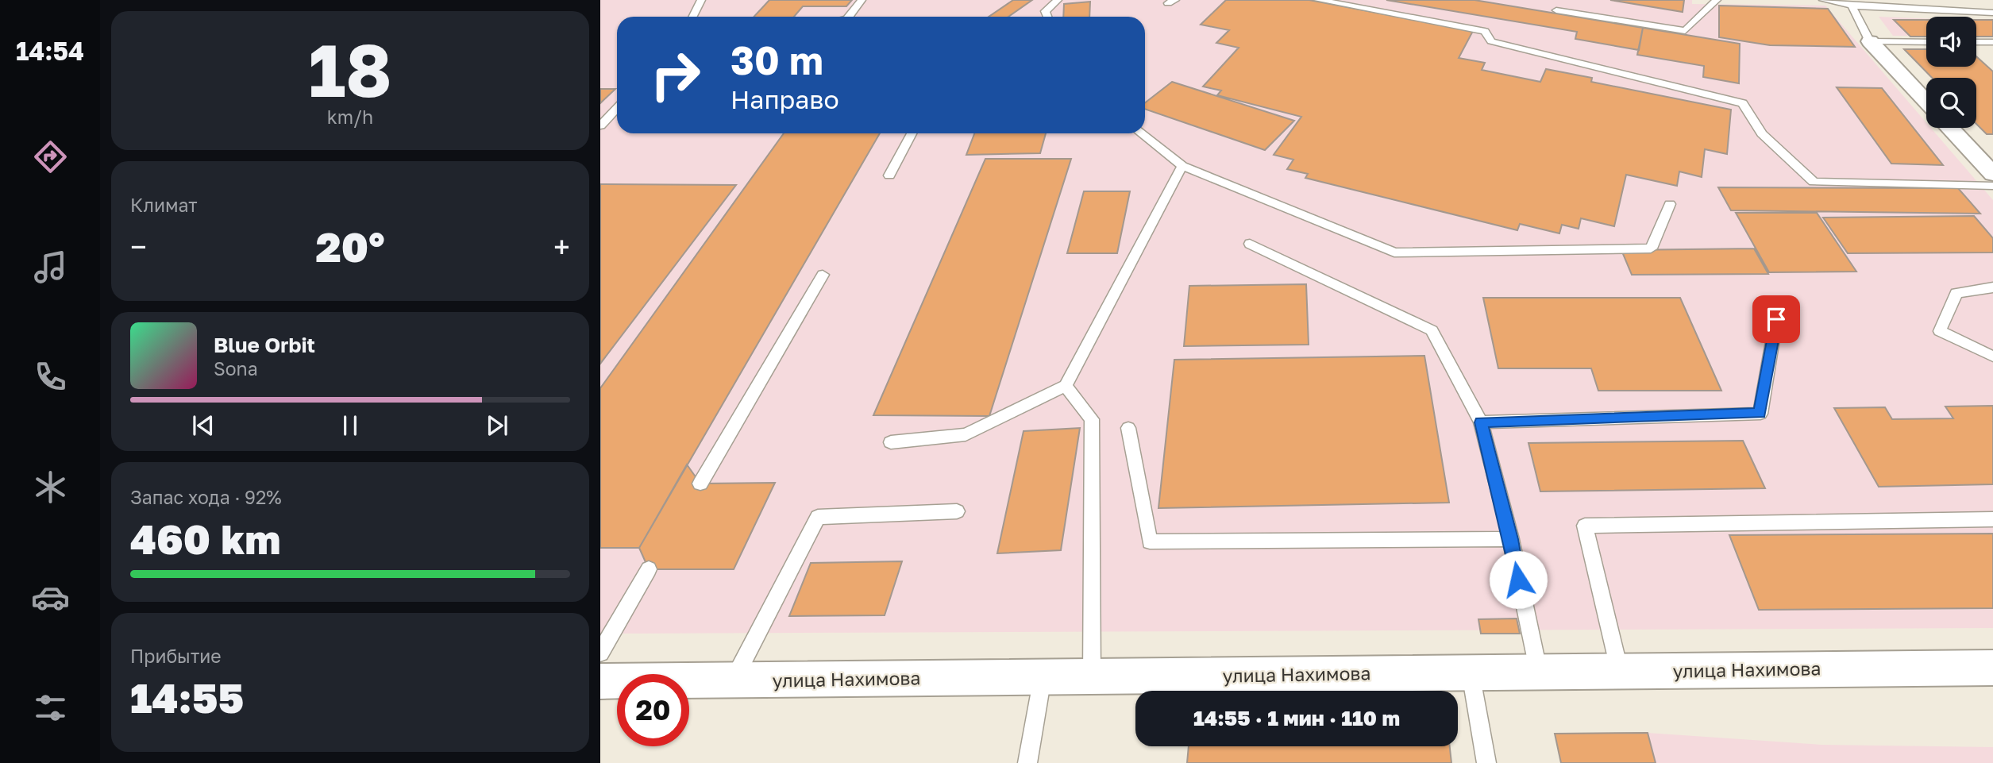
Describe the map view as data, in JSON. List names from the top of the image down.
{
  "streets": {
    "street": ["улица Нахимова"]
  },
  "page": {
    "tabs": "14:54",
    "tile": [
      ["18", "km/h"],
      "Климат",
      ["Запас хода · 92%", "460 km"],
      ["Прибытие", "14:55"]
    ],
    "turn": ["30 m", "Направо"],
    "heat": ["−", "20°", "+"],
    "song": ["Blue Orbit", "Sona"],
    "limit": "20",
    "trip": "14:55 · 1 мин · 110 m"
  }
}
